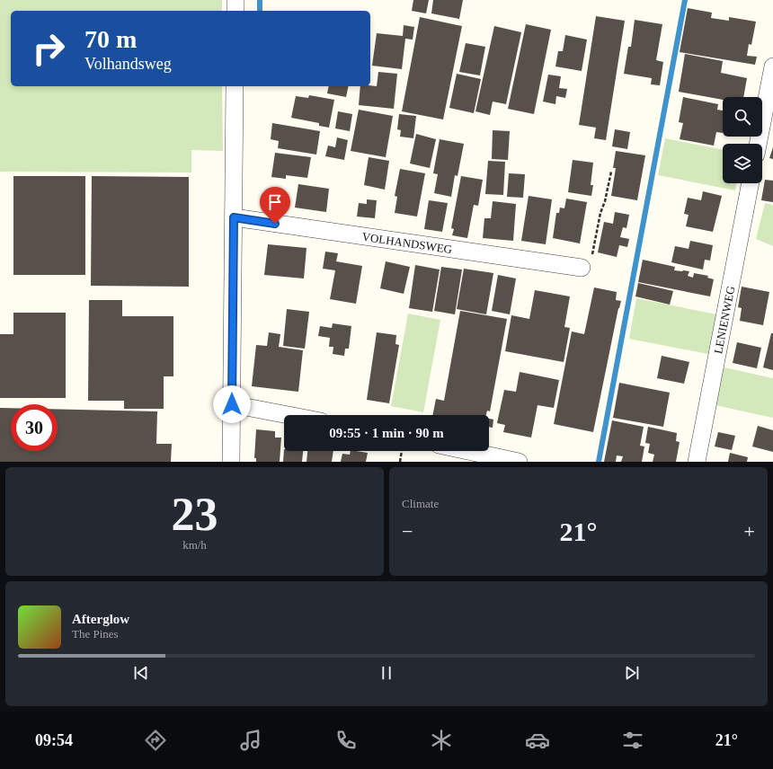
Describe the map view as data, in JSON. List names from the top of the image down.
{
  "streets": {
    "street": ["VOLHANDSWEG", "LENIENWEG"]
  },
  "page": {
    "turn": ["70 m", "Volhandsweg"],
    "limit": "30",
    "trip": "09:55 · 1 min · 90 m",
    "tile": [
      ["23", "km/h"],
      "Climate"
    ],
    "heat": ["−", "21°", "+"],
    "song": ["Afterglow", "The Pines"],
    "tabs": ["09:54", "21°"]
  }
}
